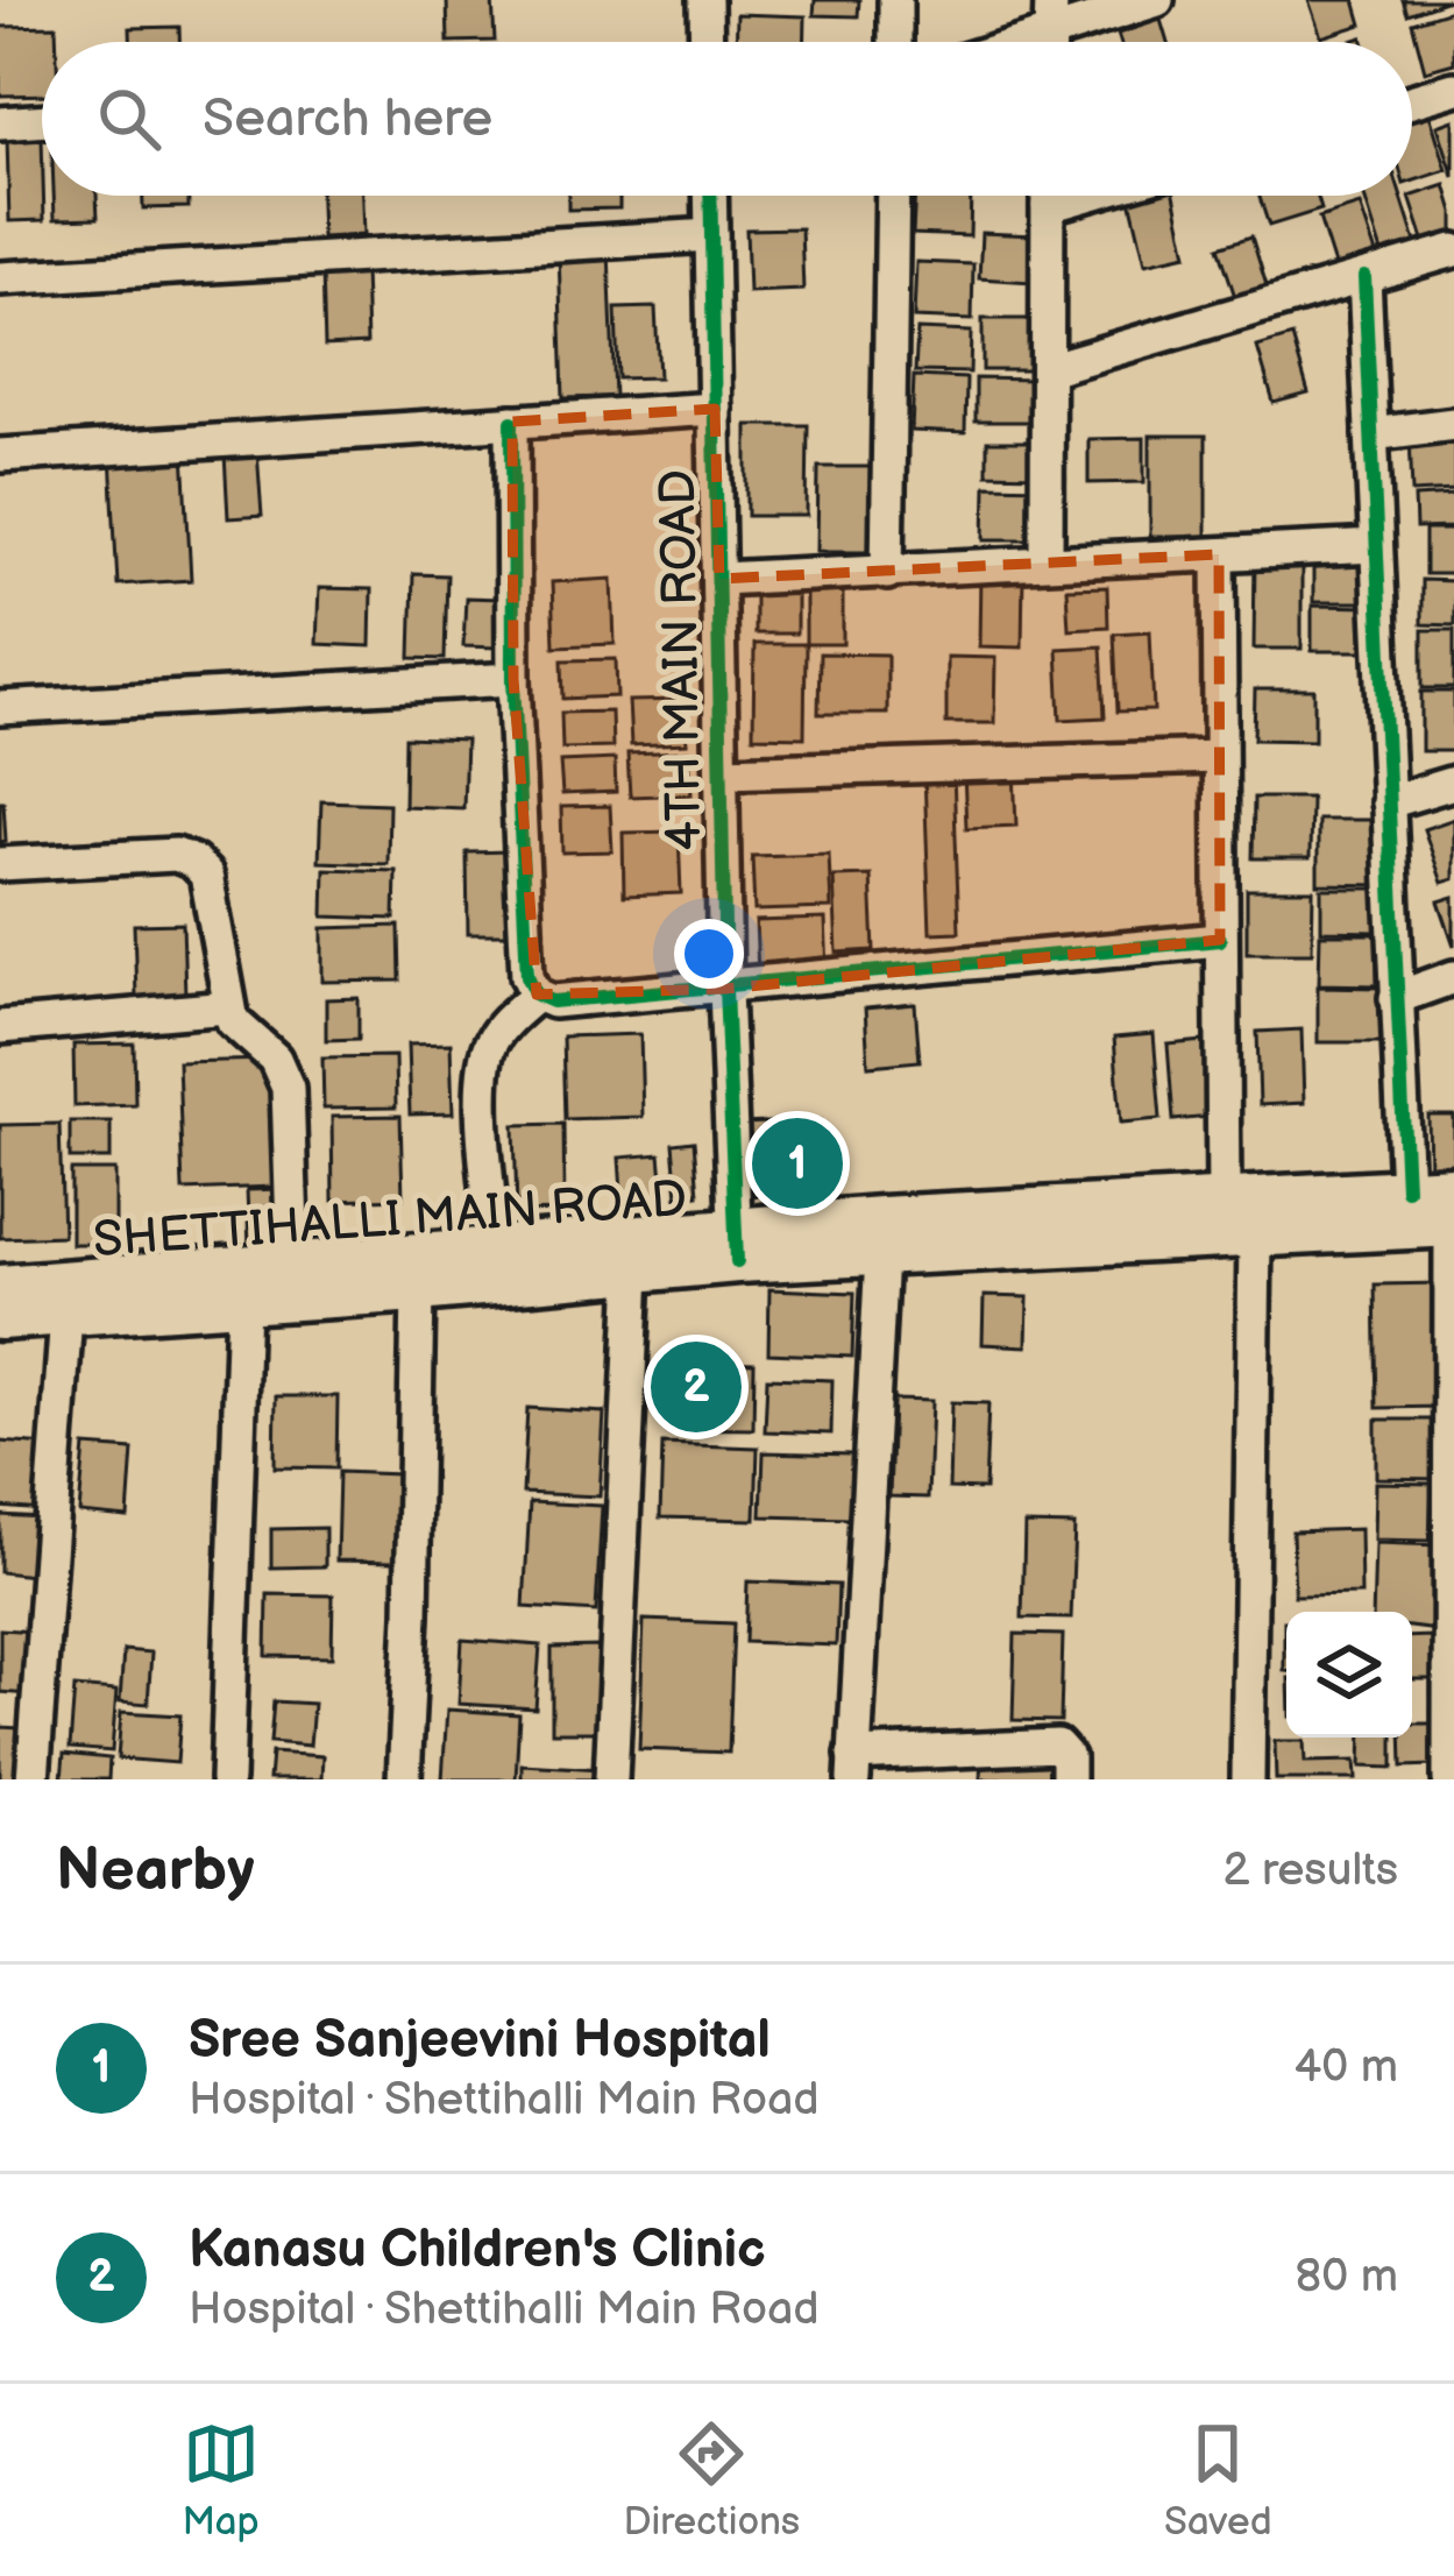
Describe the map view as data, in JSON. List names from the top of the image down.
{
  "streets": {
    "main road": ["SHETTIHALLI MAIN ROAD"],
    "street": ["4TH MAIN ROAD"]
  },
  "crossings": [
    ["4TH MAIN ROAD", "SHETTIHALLI MAIN ROAD"]
  ],
  "page": {
    "search": "Search here",
    "pins": ["1", "2"],
    "heading": ["Nearby", "2 results"],
    "list": [
      {
        "mark": "1",
        "name": "Sree Sanjeevini Hospital",
        "note": "Hospital · Shettihalli Main Road",
        "value": "40 m"
      },
      {
        "mark": "2",
        "name": "Kanasu Children's Clinic",
        "note": "Hospital · Shettihalli Main Road",
        "value": "80 m"
      }
    ],
    "nav": ["Map", "Directions", "Saved"]
  }
}
